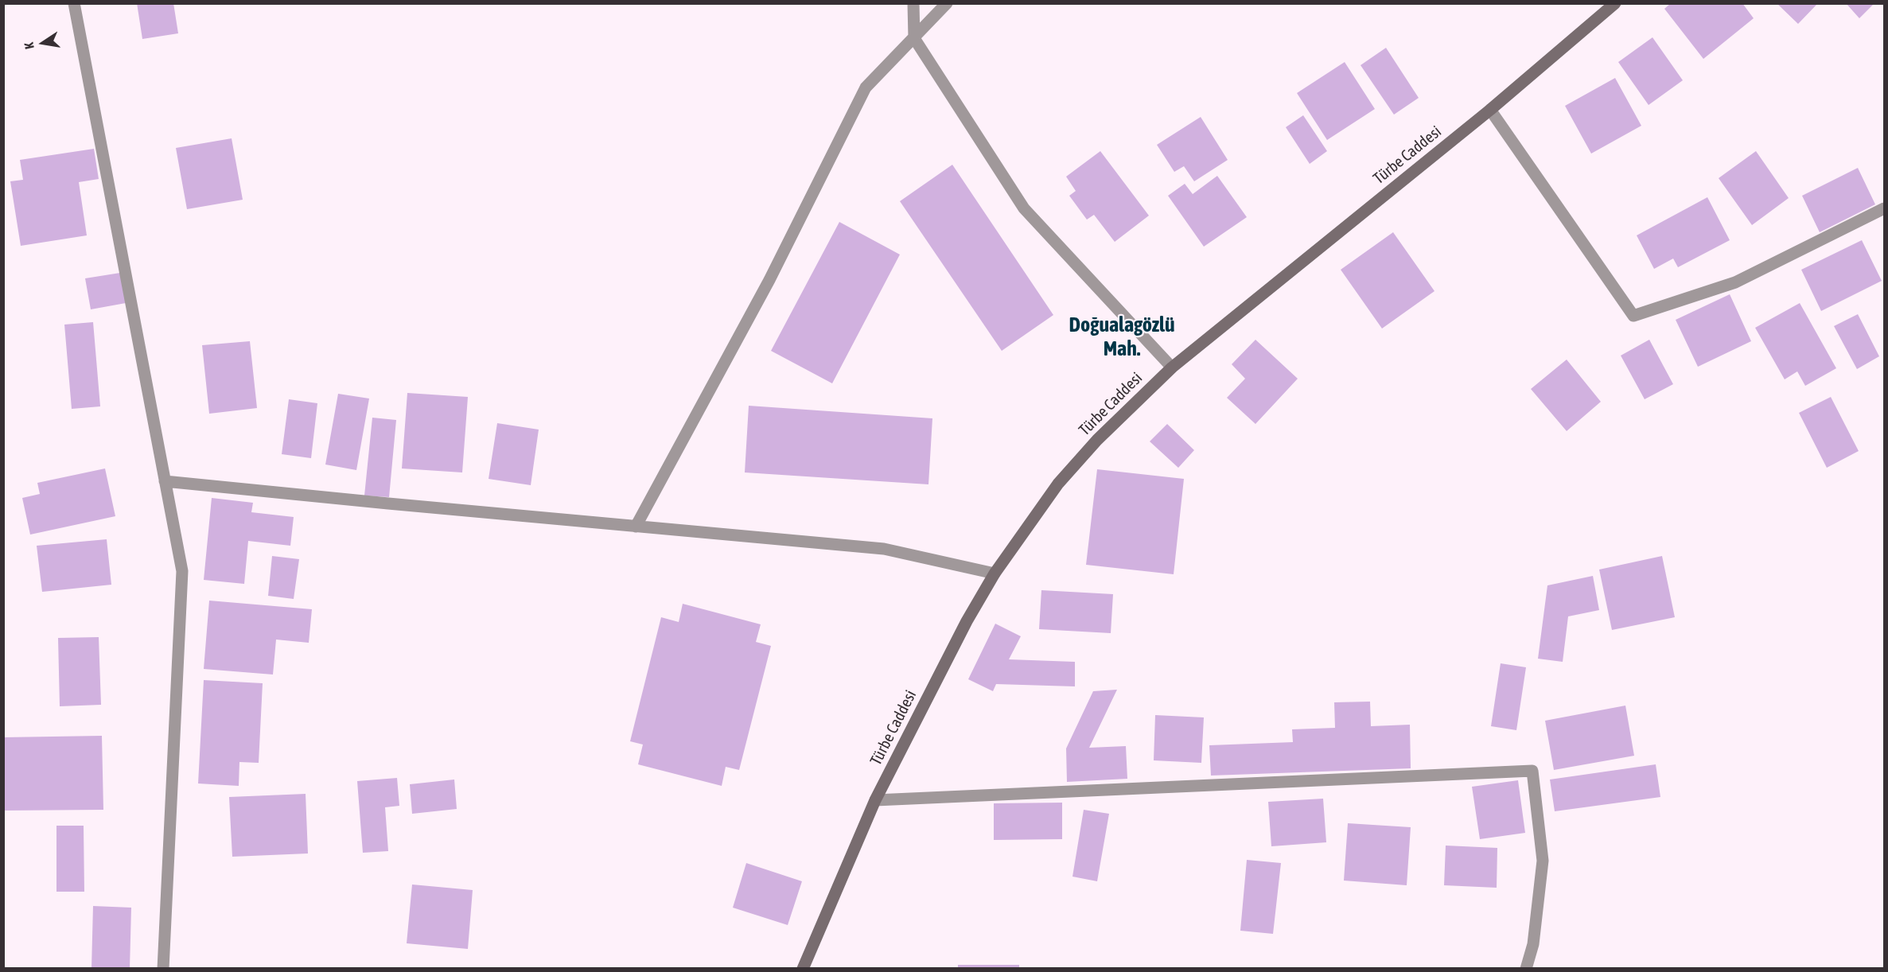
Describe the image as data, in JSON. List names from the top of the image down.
{
  "streets": {
    "street": ["Türbe Caddesi"]
  },
  "districts": ["Doğualagözlü Mah."],
  "north": "left"
}
